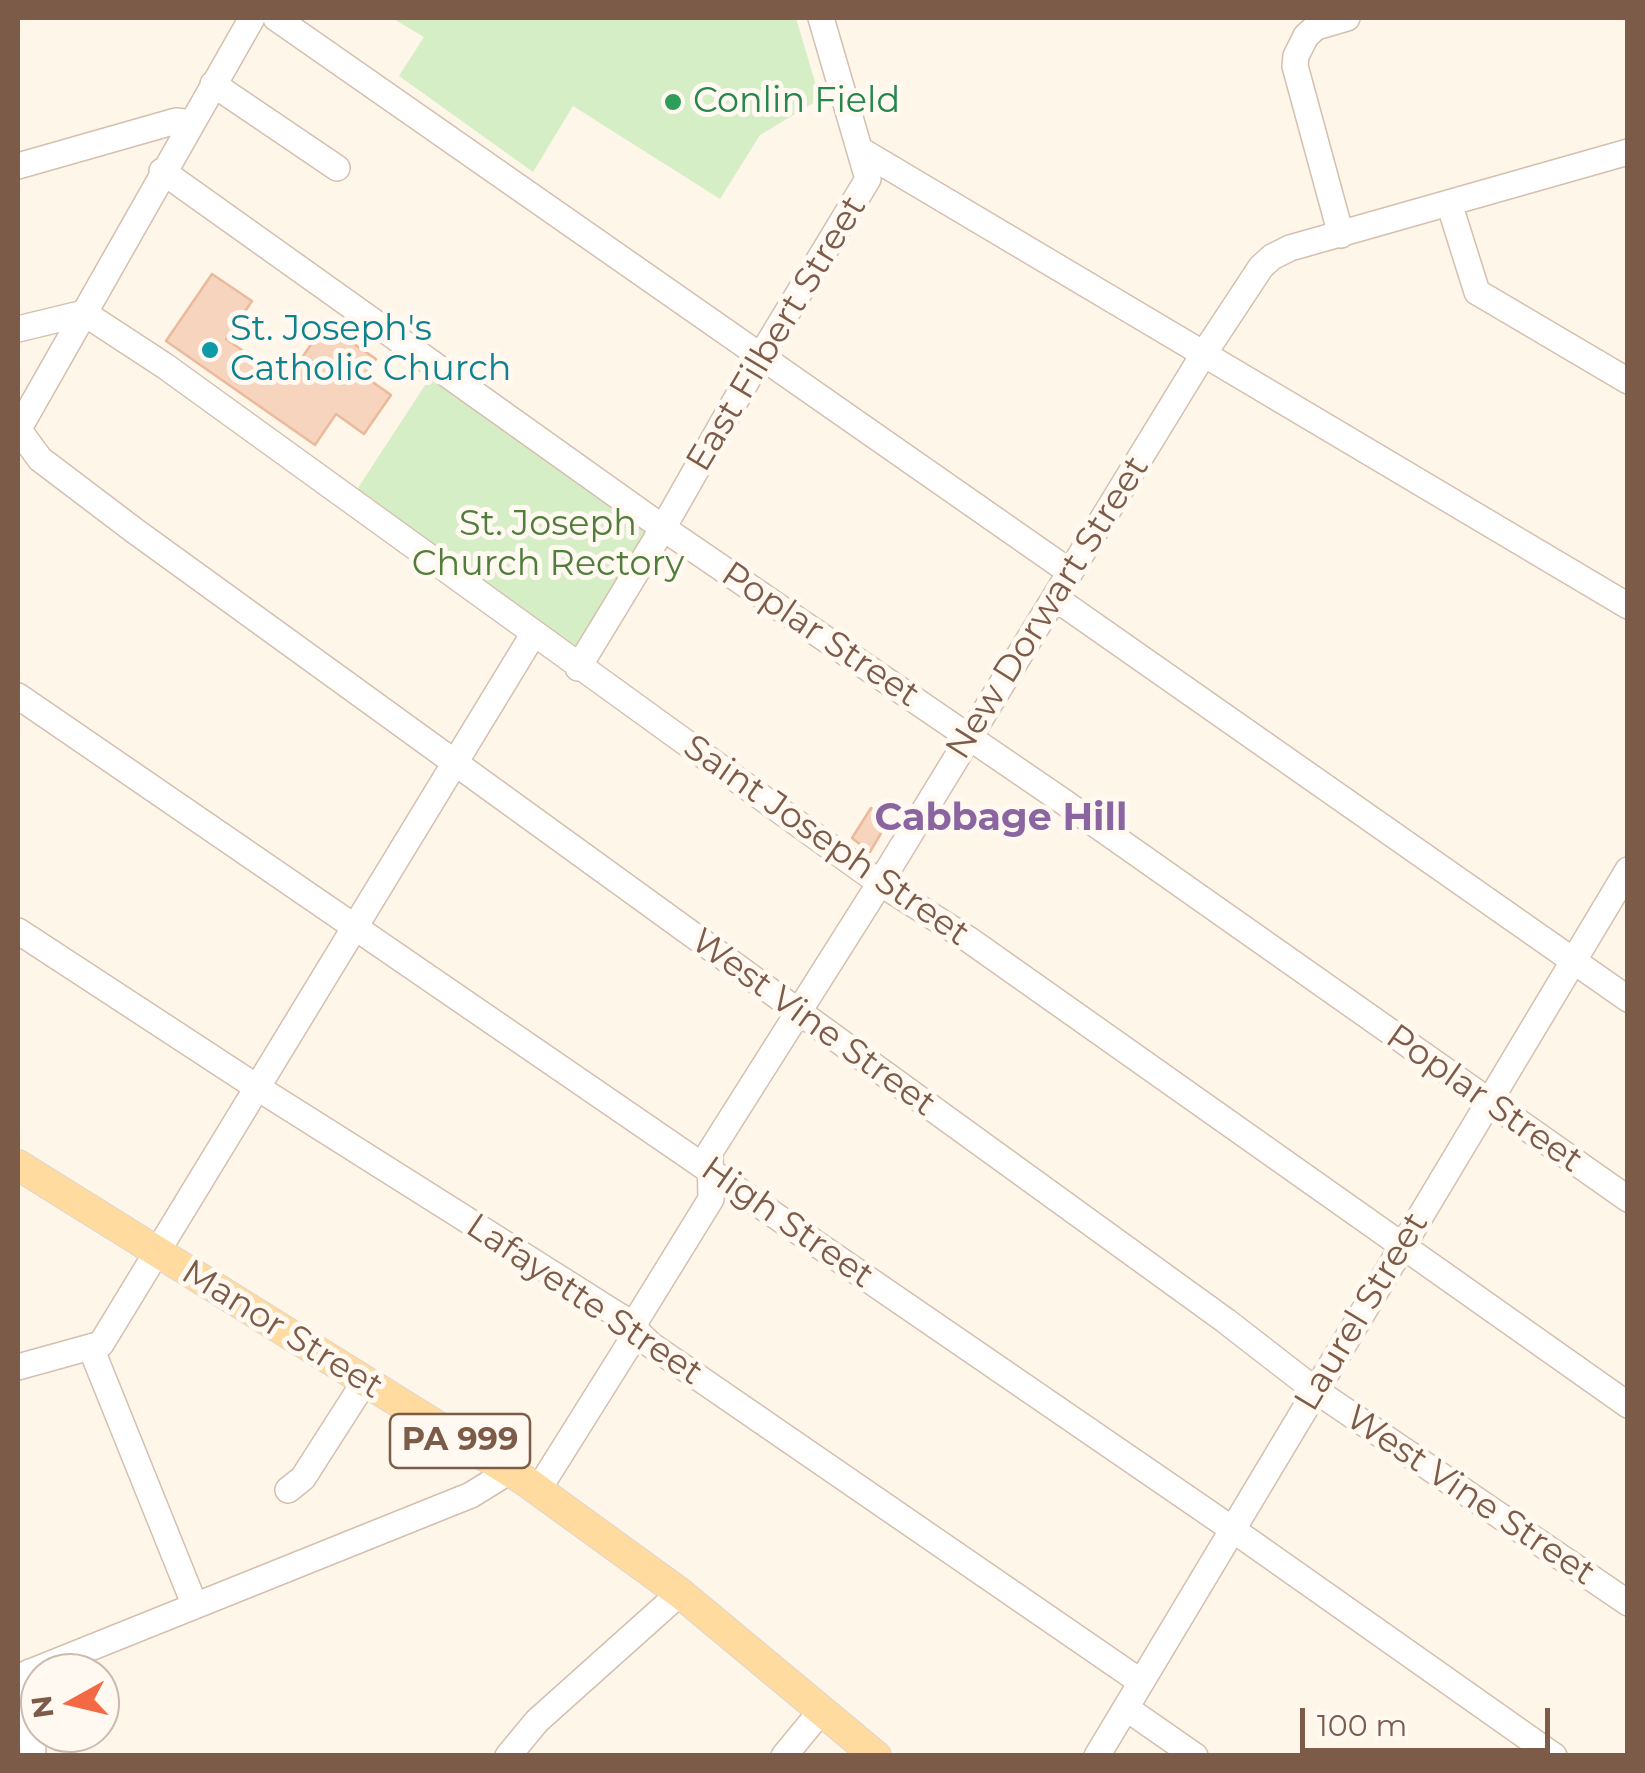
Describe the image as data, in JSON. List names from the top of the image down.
{
  "streets": {
    "main road": ["Manor Street", "PA 999"],
    "street": [
      "East Filbert Street",
      "New Dorwart Street",
      "Poplar Street",
      "Saint Joseph Street",
      "West Vine Street",
      "High Street",
      "Lafayette Street",
      "Laurel Street"
    ]
  },
  "crossings": [
    ["East Filbert Street", "Poplar Street"],
    ["East Filbert Street", "Saint Joseph Street"],
    ["New Dorwart Street", "Poplar Street"],
    ["New Dorwart Street", "Saint Joseph Street"],
    ["New Dorwart Street", "West Vine Street"],
    ["New Dorwart Street", "High Street"],
    ["New Dorwart Street", "Lafayette Street"],
    ["New Dorwart Street", "Manor Street"],
    ["Poplar Street", "Laurel Street"],
    ["Saint Joseph Street", "Laurel Street"],
    ["West Vine Street", "Laurel Street"],
    ["High Street", "Laurel Street"],
    ["Lafayette Street", "Laurel Street"]
  ],
  "districts": ["Cabbage Hill"],
  "parks": ["St. Joseph Church Rectory"],
  "places": ["Conlin Field", "St. Joseph's Catholic Church"],
  "scale_bar": "100 m",
  "north": "left"
}
